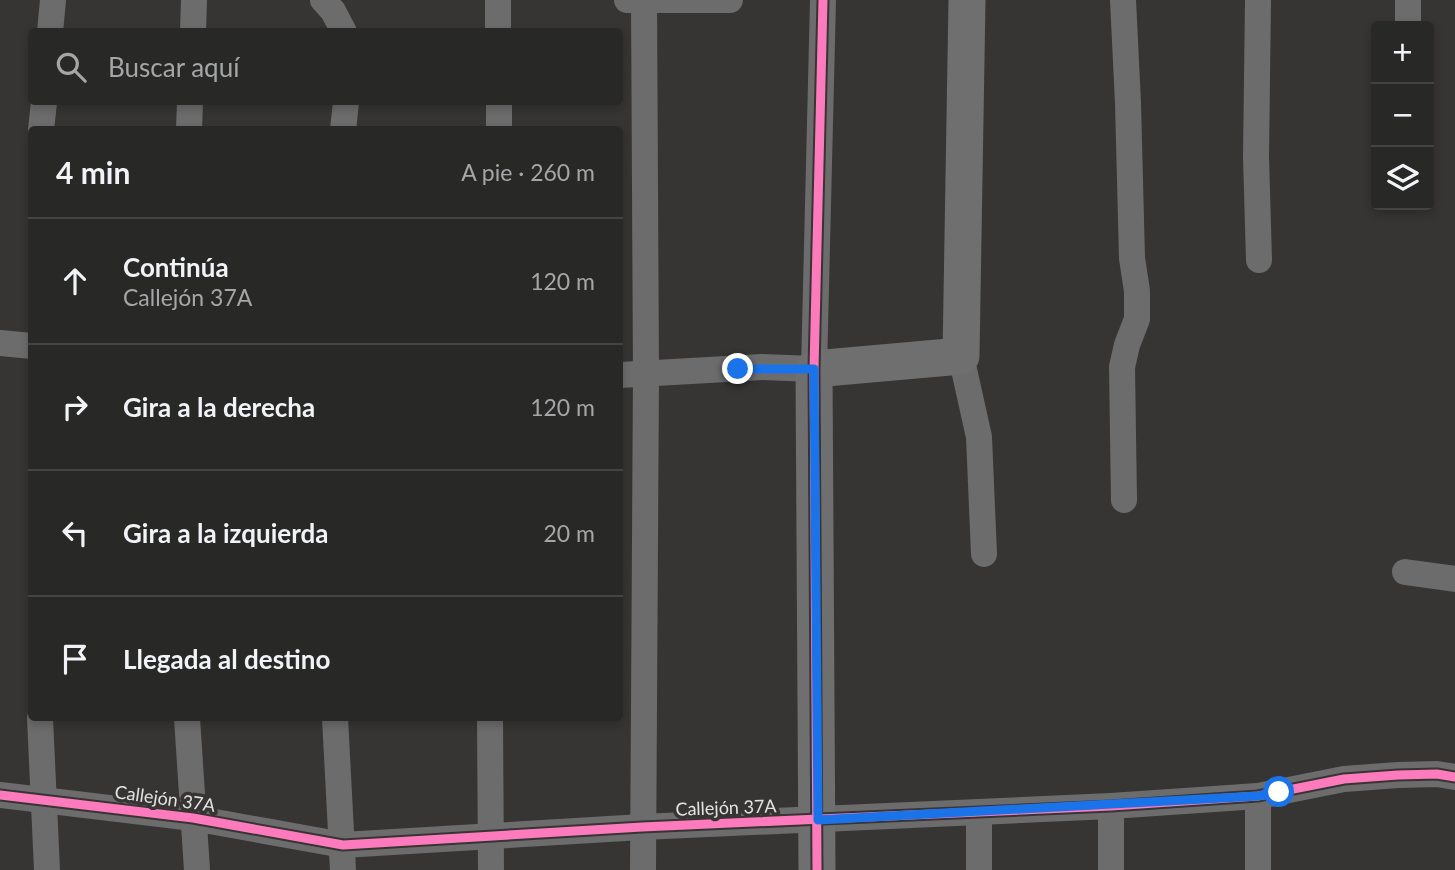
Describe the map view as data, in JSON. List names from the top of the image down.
{
  "streets": {
    "street": ["Callejón 37A"]
  },
  "page": {
    "map_buttons": ["+", "−"],
    "search": "Buscar aquí",
    "heading": ["4 min", "A pie · 260 m"],
    "list": [
      ["Continúa", "Callejón 37A", "120 m"],
      ["Gira a la derecha", "120 m"],
      ["Gira a la izquierda", "20 m"],
      "Llegada al destino"
    ]
  }
}
